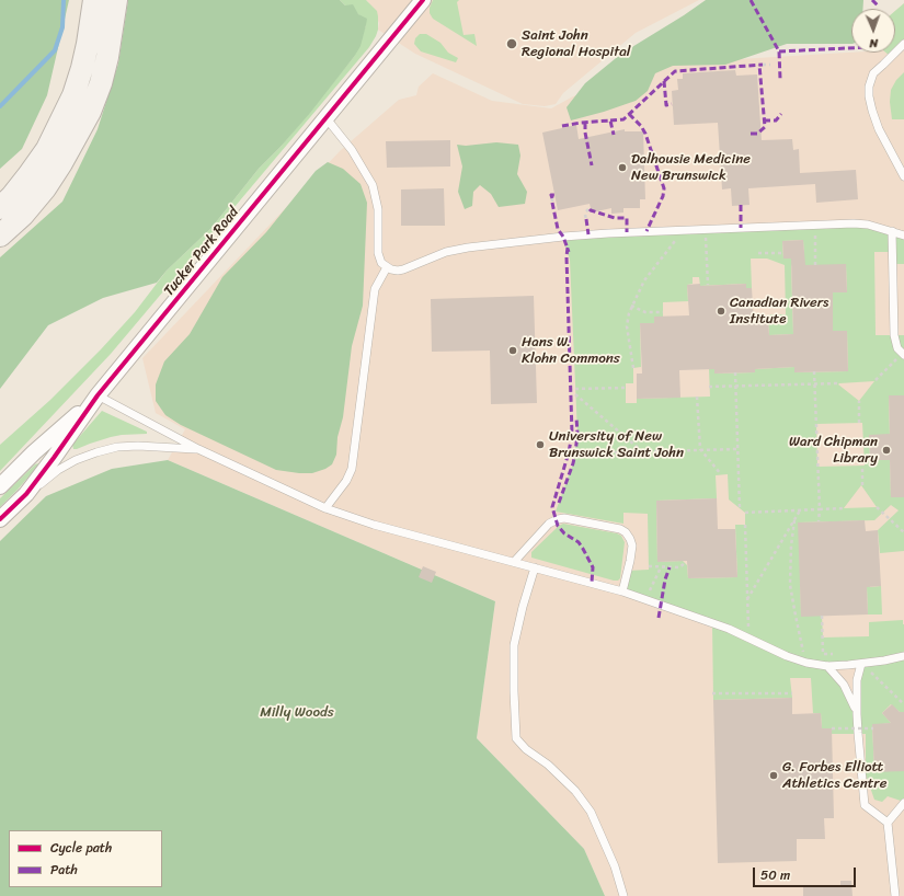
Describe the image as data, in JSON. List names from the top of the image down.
{
  "streets": {
    "street": ["Tucker Park Road"]
  },
  "parks": ["Milly Woods"],
  "places": [
    "Saint John Regional Hospital",
    "Dalhousie Medicine New Brunswick",
    "Canadian Rivers Institute",
    "Hans W. Klohn Commons",
    "University of New Brunswick Saint John",
    "Ward Chipman Library",
    "G. Forbes Elliott Athletics Centre"
  ],
  "legend": ["Cycle path", "Path"],
  "scale_bar": "50 m",
  "north": "bottom"
}
